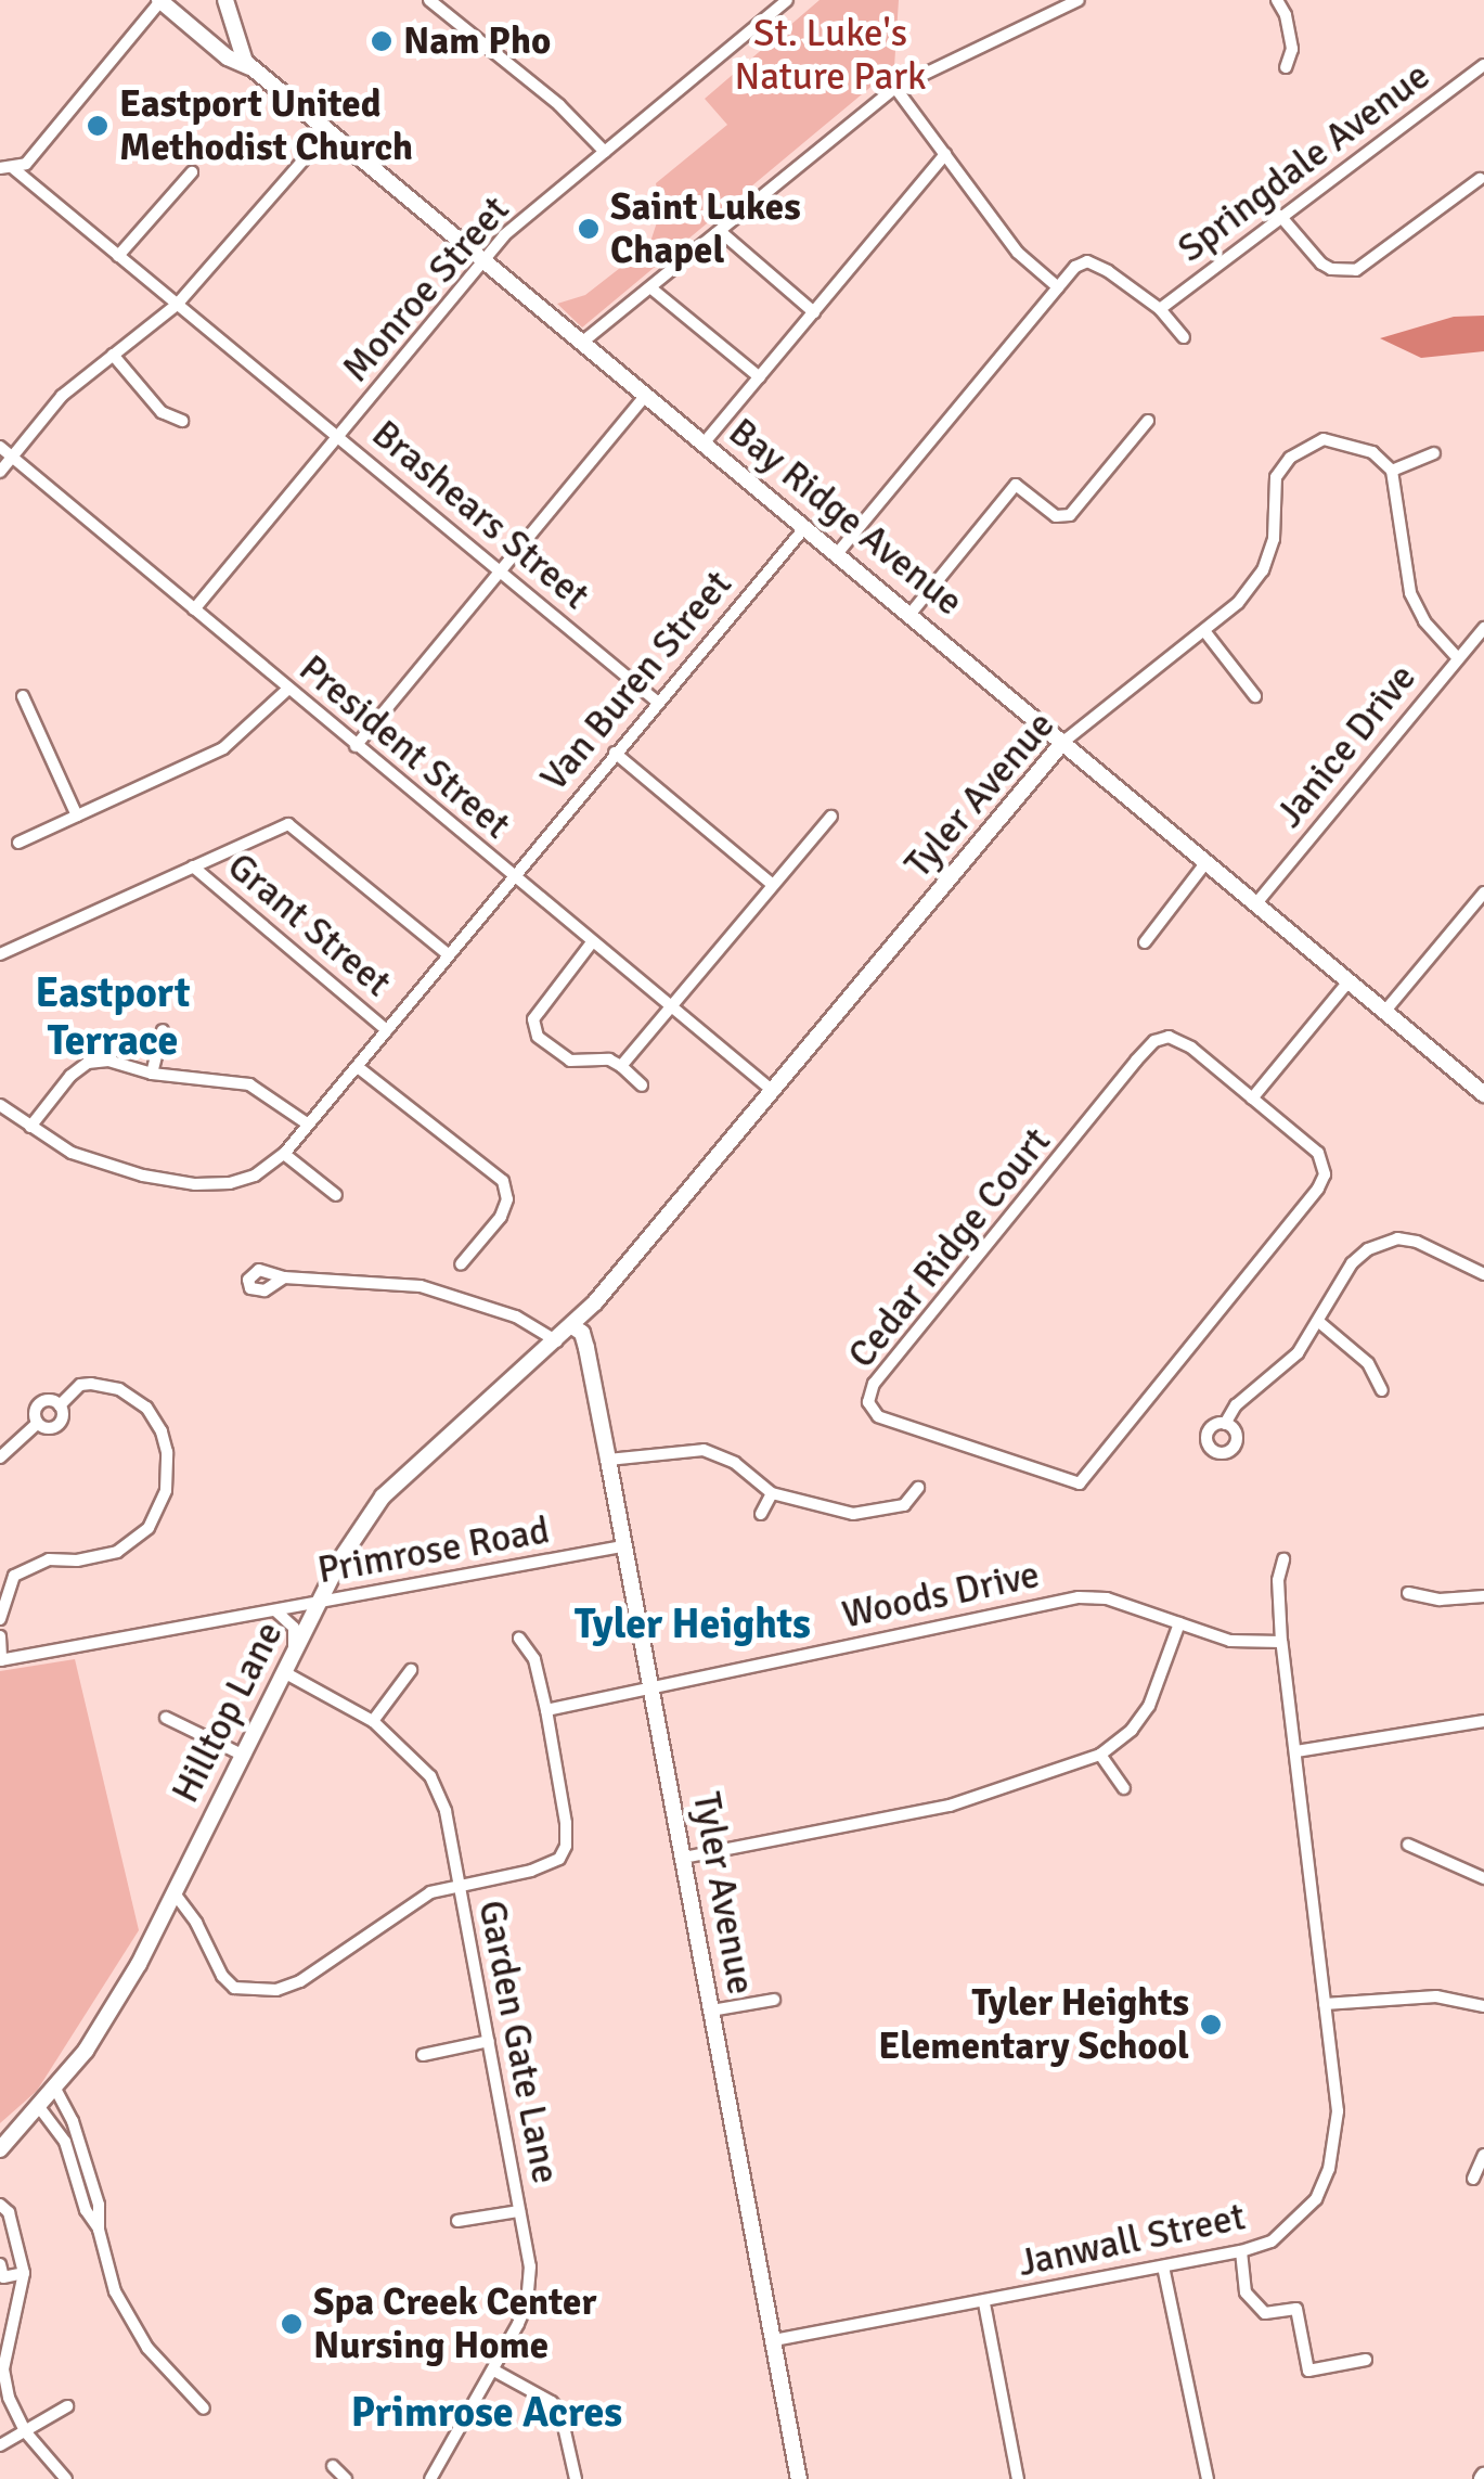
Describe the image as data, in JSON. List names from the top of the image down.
{
  "streets": {
    "street": [
      "Springdale Avenue",
      "Monroe Street",
      "Brashears Street",
      "Bay Ridge Avenue",
      "Van Buren Street",
      "Janice Drive",
      "President Street",
      "Tyler Avenue",
      "Grant Street",
      "Cedar Ridge Court",
      "Primrose Road",
      "Woods Drive",
      "Hilltop Lane",
      "Garden Gate Lane",
      "Janwall Street"
    ]
  },
  "crossings": [
    ["Monroe Street", "Brashears Street"],
    ["Monroe Street", "Bay Ridge Avenue"],
    ["Monroe Street", "President Street"],
    ["Brashears Street", "Van Buren Street"],
    ["Bay Ridge Avenue", "Van Buren Street"],
    ["Bay Ridge Avenue", "Janice Drive"],
    ["Bay Ridge Avenue", "Tyler Avenue"],
    ["Van Buren Street", "President Street"],
    ["Van Buren Street", "Grant Street"],
    ["President Street", "Tyler Avenue"],
    ["Tyler Avenue", "Primrose Road"],
    ["Tyler Avenue", "Woods Drive"],
    ["Tyler Avenue", "Hilltop Lane"],
    ["Tyler Avenue", "Janwall Street"],
    ["Primrose Road", "Hilltop Lane"],
    ["Woods Drive", "Janwall Street"],
    ["Hilltop Lane", "Garden Gate Lane"]
  ],
  "districts": ["Eastport Terrace", "Tyler Heights", "Primrose Acres"],
  "parks": ["St. Luke's Nature Park"],
  "places": [
    "Nam Pho",
    "Eastport United Methodist Church",
    "Saint Lukes Chapel",
    "Tyler Heights Elementary School",
    "Spa Creek Center Nursing Home"
  ]
}
